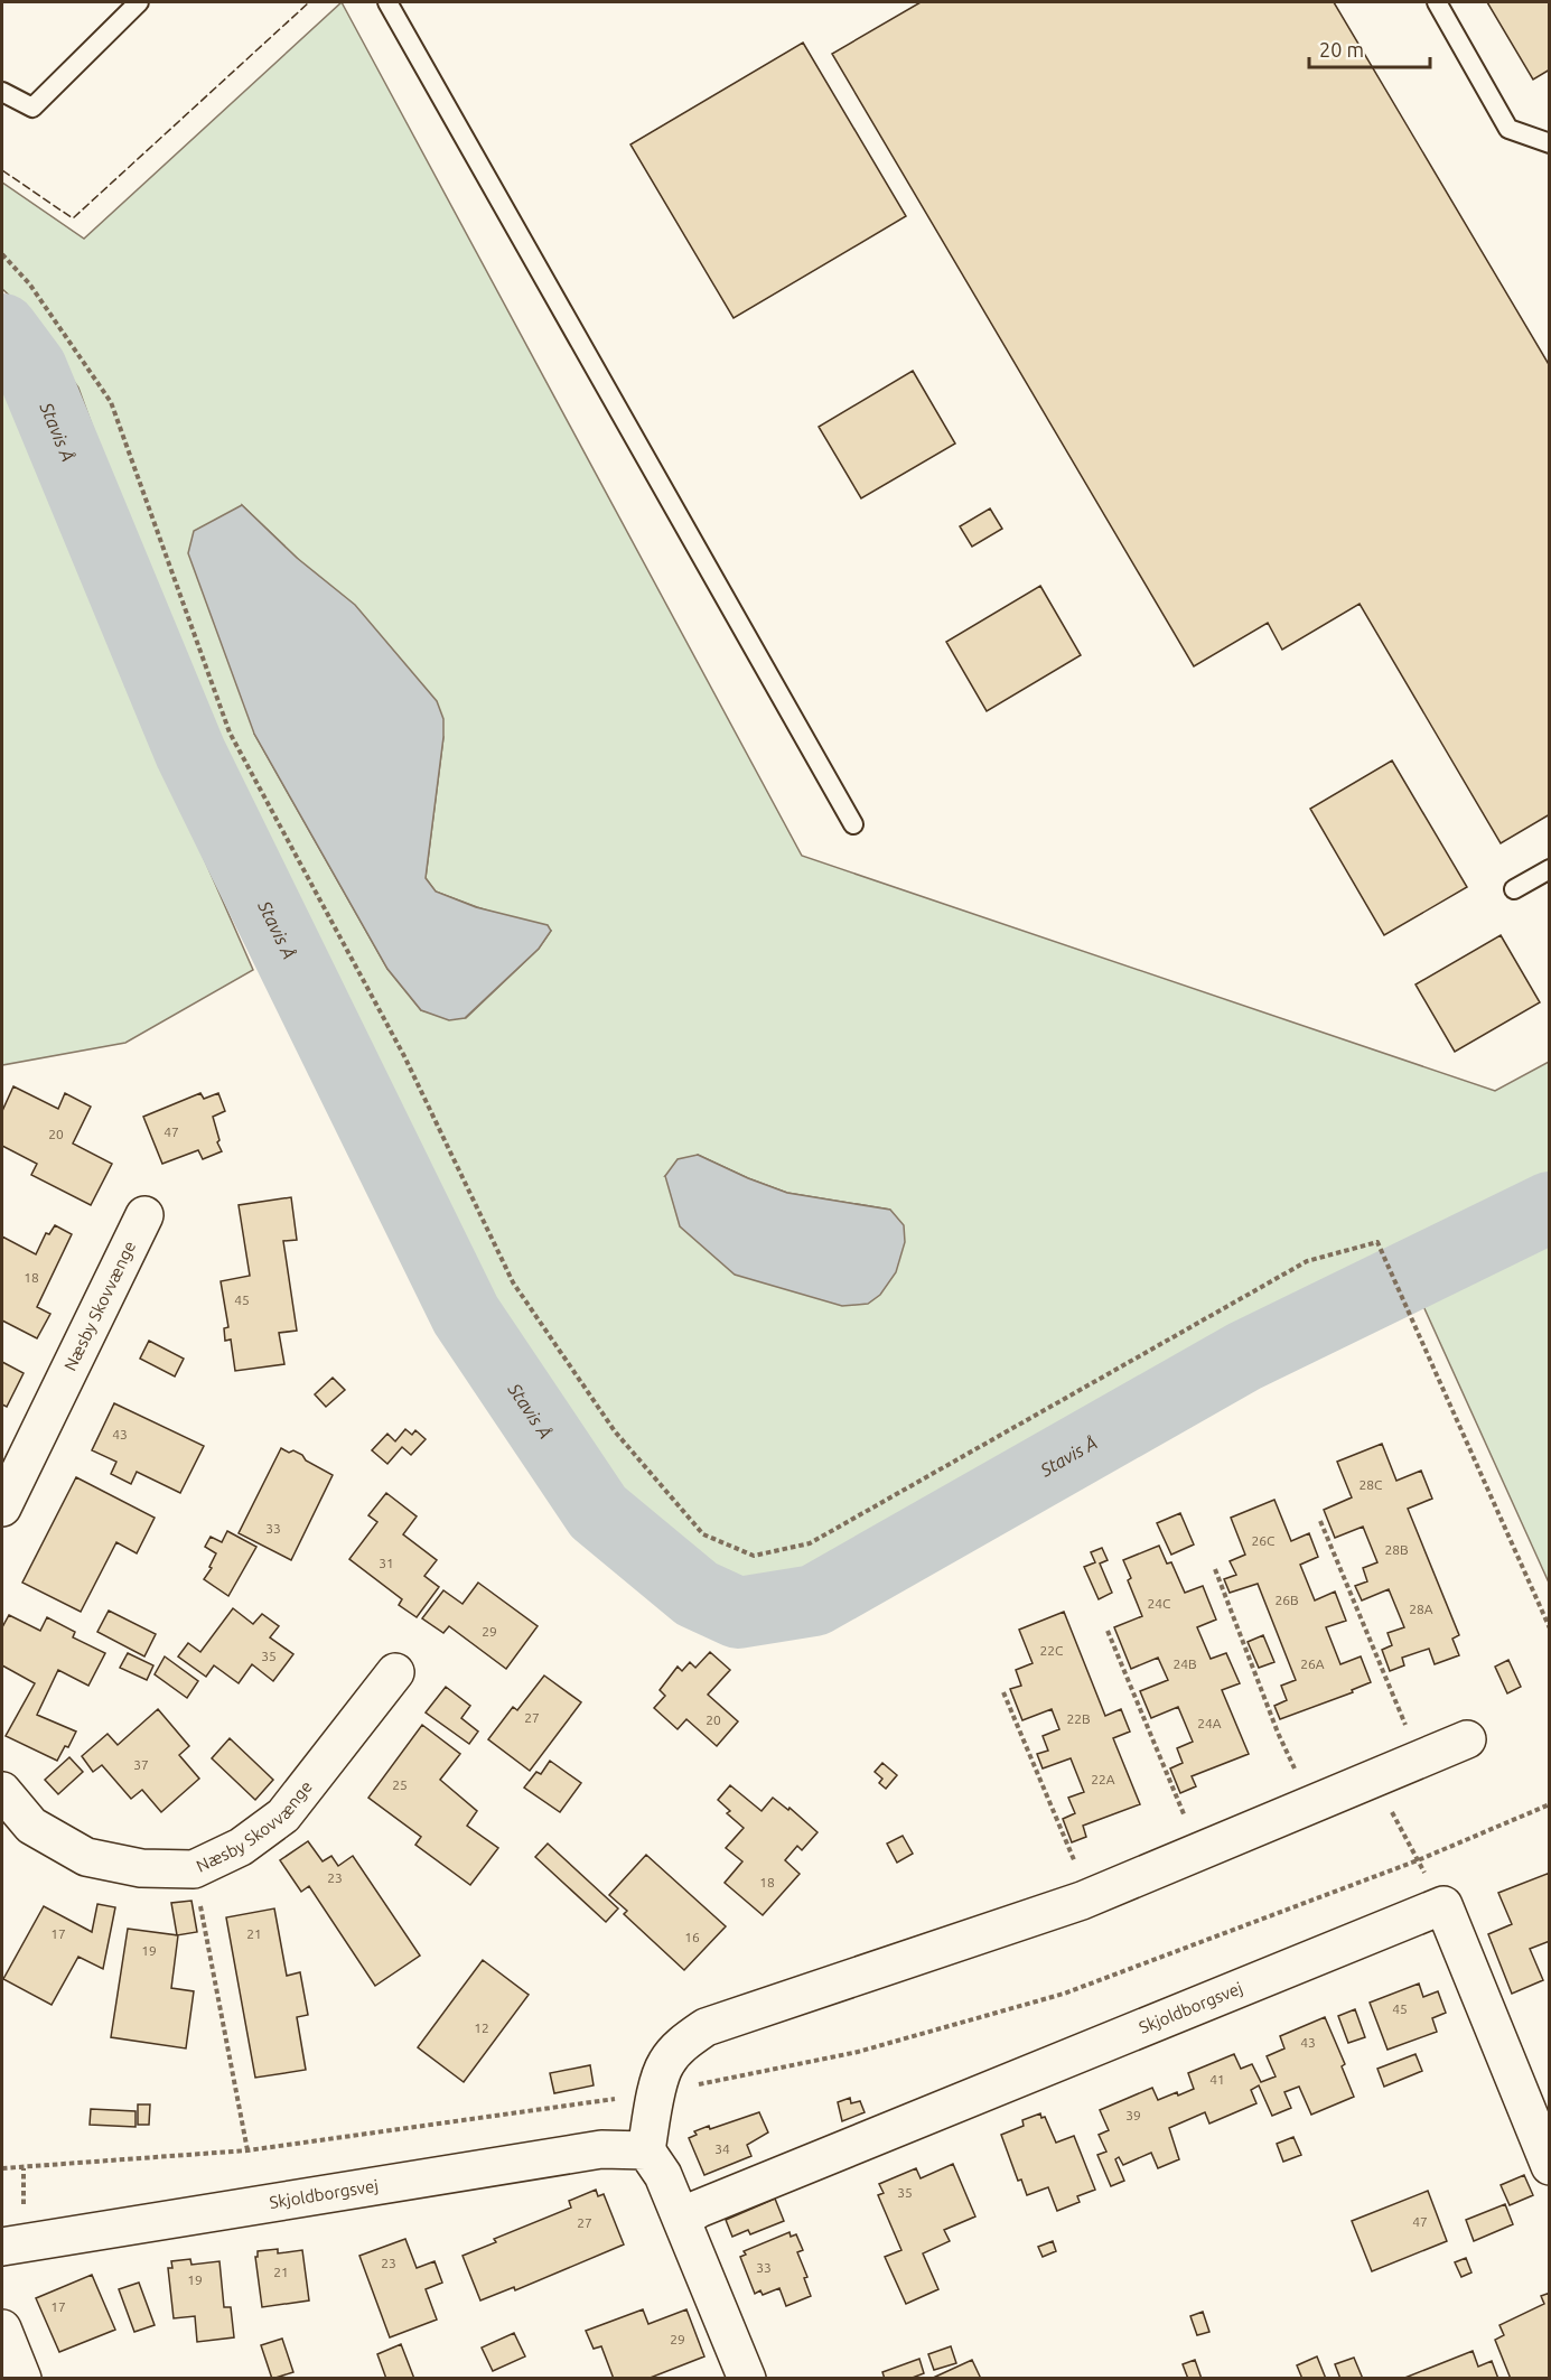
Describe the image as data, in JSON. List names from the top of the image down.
{
  "streets": {
    "street": ["Næsby Skovvænge", "Skjoldborgsvej"]
  },
  "water": ["Stavis Å"],
  "house_numbers": [
    "47",
    "20",
    "18",
    "45",
    "43",
    "28C",
    "33",
    "26C",
    "28B",
    "31",
    "26B",
    "24C",
    "28A",
    "29",
    "22C",
    "35",
    "24B",
    "26A",
    "27",
    "22B",
    "20",
    "24A",
    "37",
    "22A",
    "25",
    "23",
    "18",
    "17",
    "21",
    "16",
    "19",
    "45",
    "12",
    "43",
    "41",
    "39",
    "34",
    "35",
    "47",
    "27",
    "23",
    "33",
    "21",
    "19",
    "17",
    "29"
  ],
  "scale_bar": "20 m"
}
